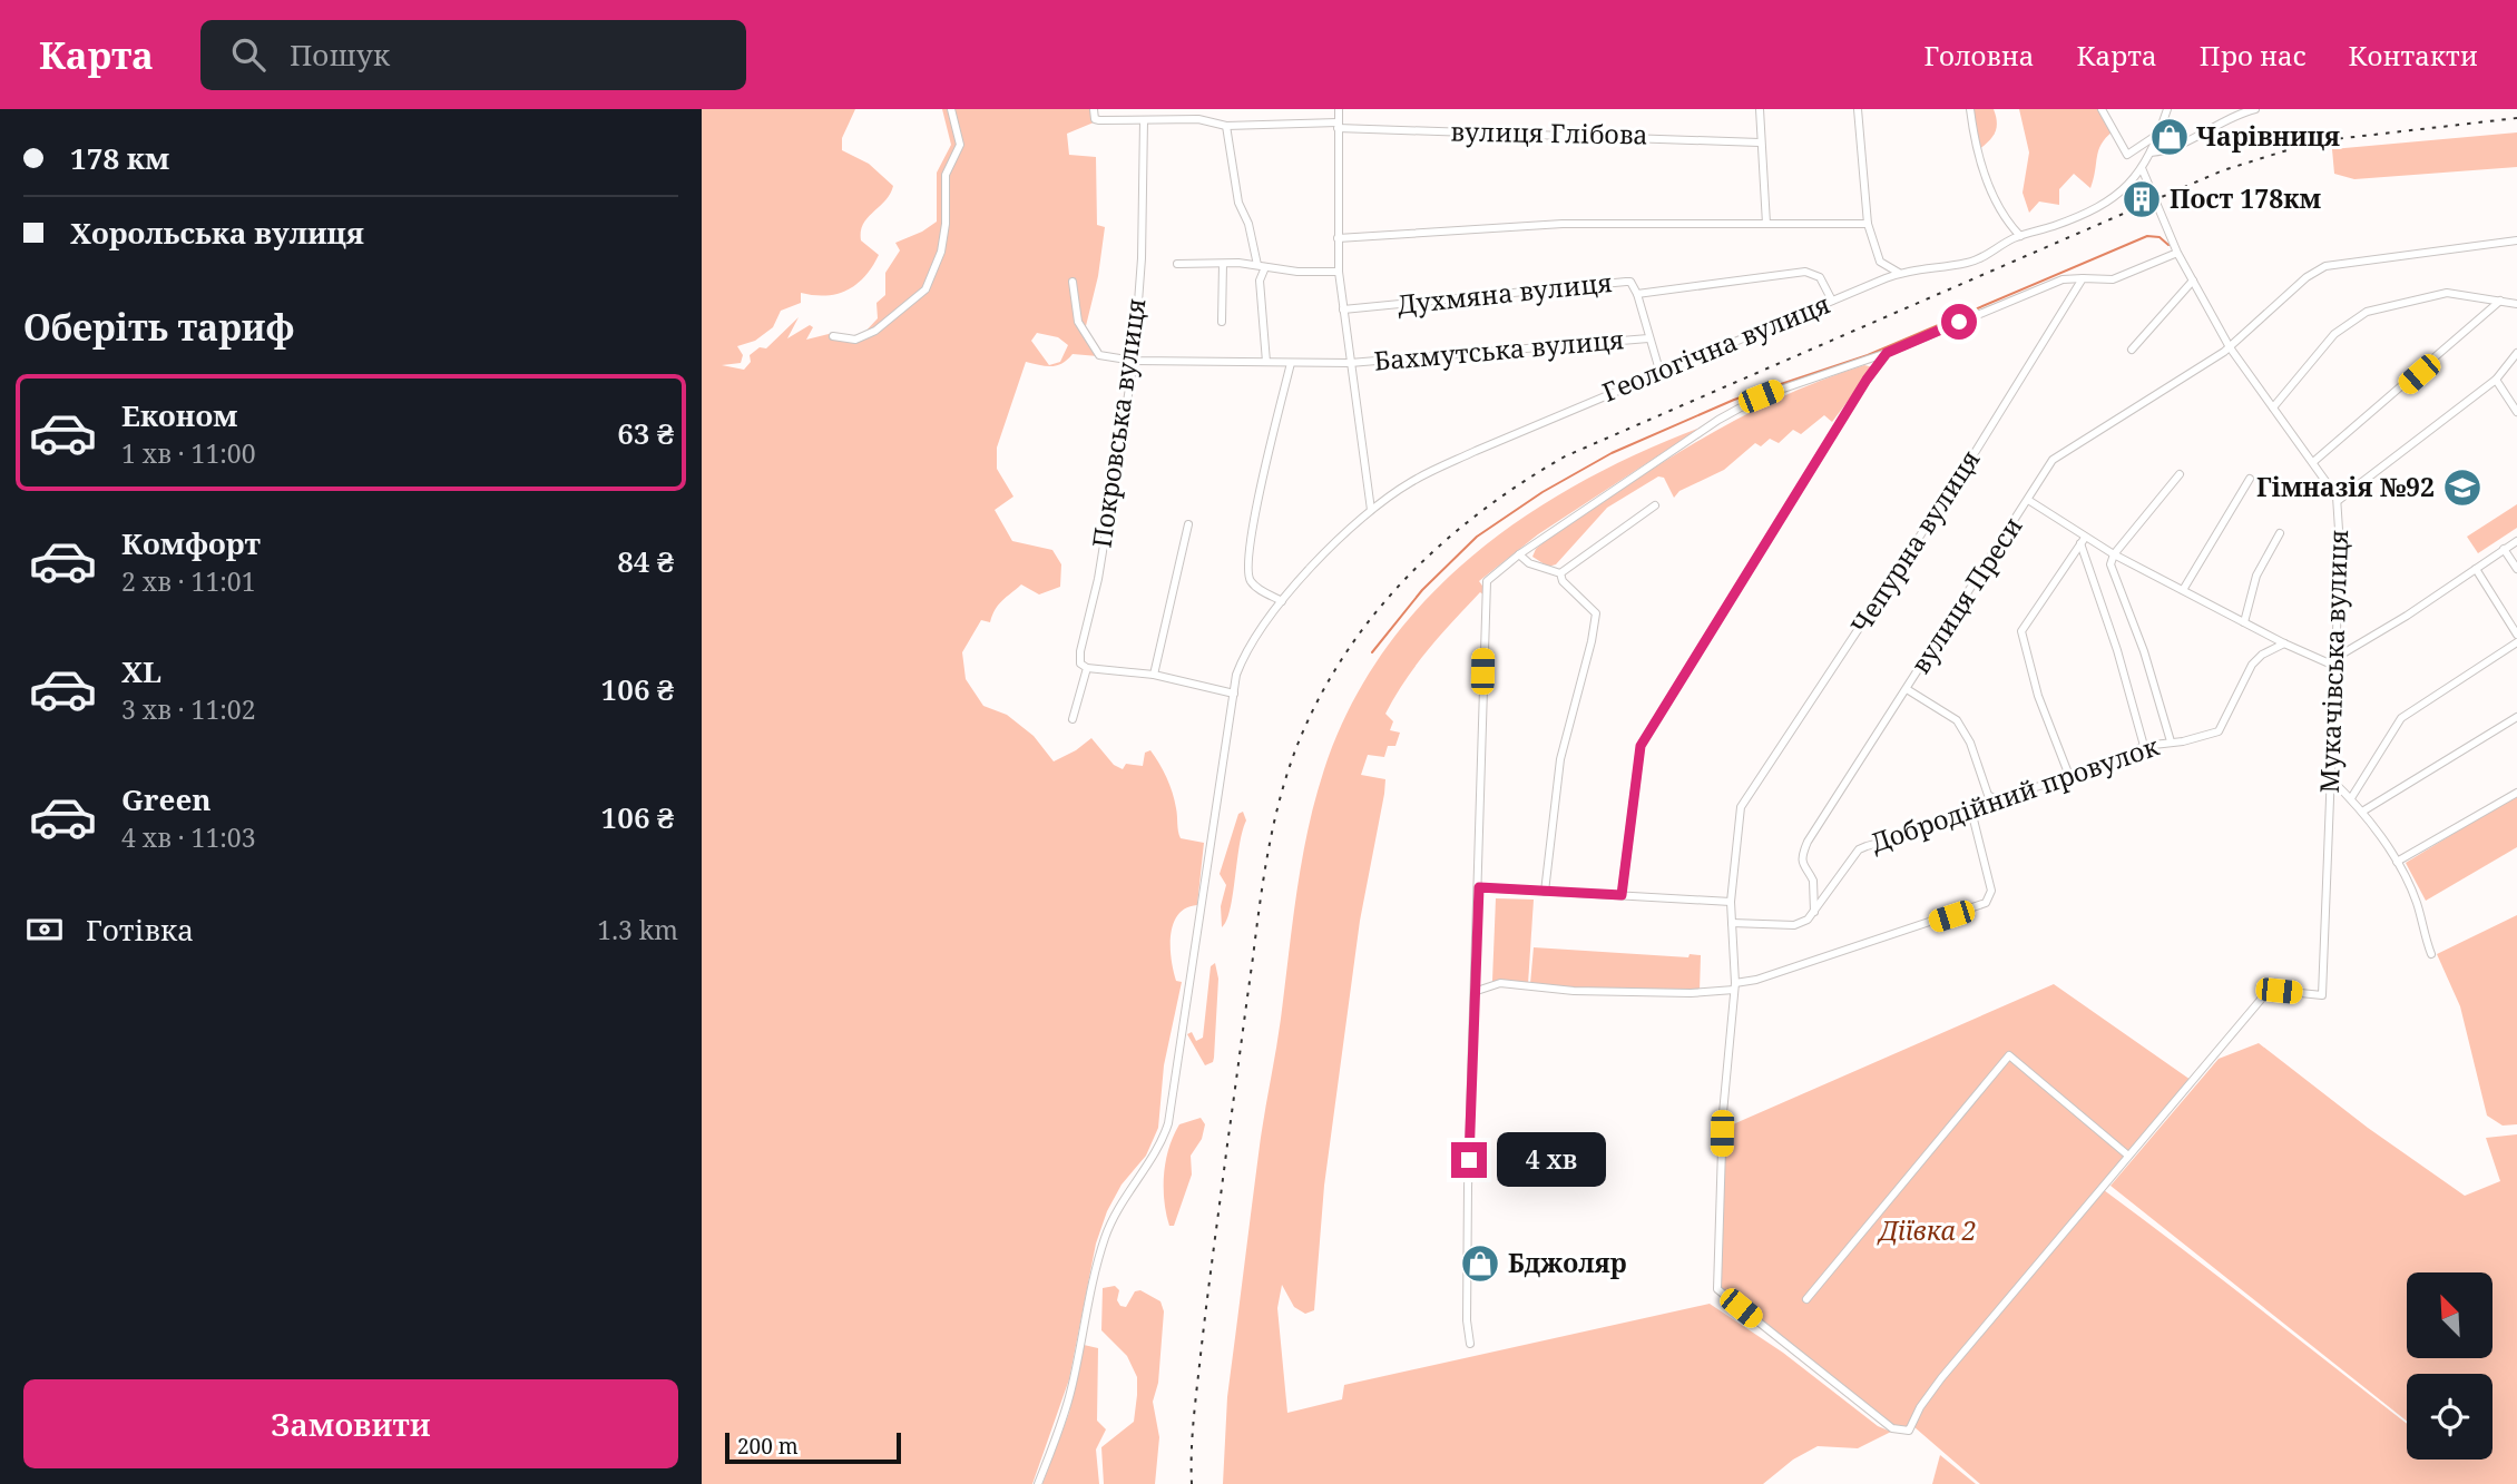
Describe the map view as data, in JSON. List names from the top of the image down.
{
  "streets": {
    "street": [
      "вулиця Глібова",
      "Духмяна вулиця",
      "Геологічна вулиця",
      "Бахмутська вулиця",
      "Покровська вулиця",
      "Чепурна вулиця",
      "вулиця Преси",
      "Мукачівська вулиця",
      "Добродійний провулок"
    ]
  },
  "crossings": [
    ["Духмяна вулиця", "Геологічна вулиця"],
    ["Геологічна вулиця", "Мукачівська вулиця"],
    ["Бахмутська вулиця", "Покровська вулиця"],
    ["Чепурна вулиця", "Мукачівська вулиця"],
    ["вулиця Преси", "Мукачівська вулиця"],
    ["вулиця Преси", "Добродійний провулок"]
  ],
  "parks": ["Діївка 2"],
  "places": {
    "shop": ["Чарівниця", "Бджоляр"],
    "building": ["Пост 178км"],
    "school or university": ["Гімназія №92"]
  },
  "scale_bar": "200 m",
  "north": "top left",
  "page": {
    "header": "Карта",
    "search": "Пошук",
    "nav": [
      "Головна",
      "Карта",
      "Про нас",
      "Контакти"
    ],
    "banner": ["178 км", "Хорольська вулиця"],
    "heading": "Оберіть тариф",
    "list": [
      {
        "name": "Економ",
        "note": "1 хв · 11:00",
        "value": "63 ₴"
      },
      {
        "name": "Комфорт",
        "note": "2 хв · 11:01",
        "value": "84 ₴"
      },
      {
        "name": "XL",
        "note": "3 хв · 11:02",
        "value": "106 ₴"
      },
      {
        "name": "Green",
        "note": "4 хв · 11:03",
        "value": "106 ₴"
      }
    ],
    "pay": ["Готівка", "1.3 km"],
    "bubble": "4 хв",
    "buttons": "Замовити",
    "scale": "200 m"
  }
}
